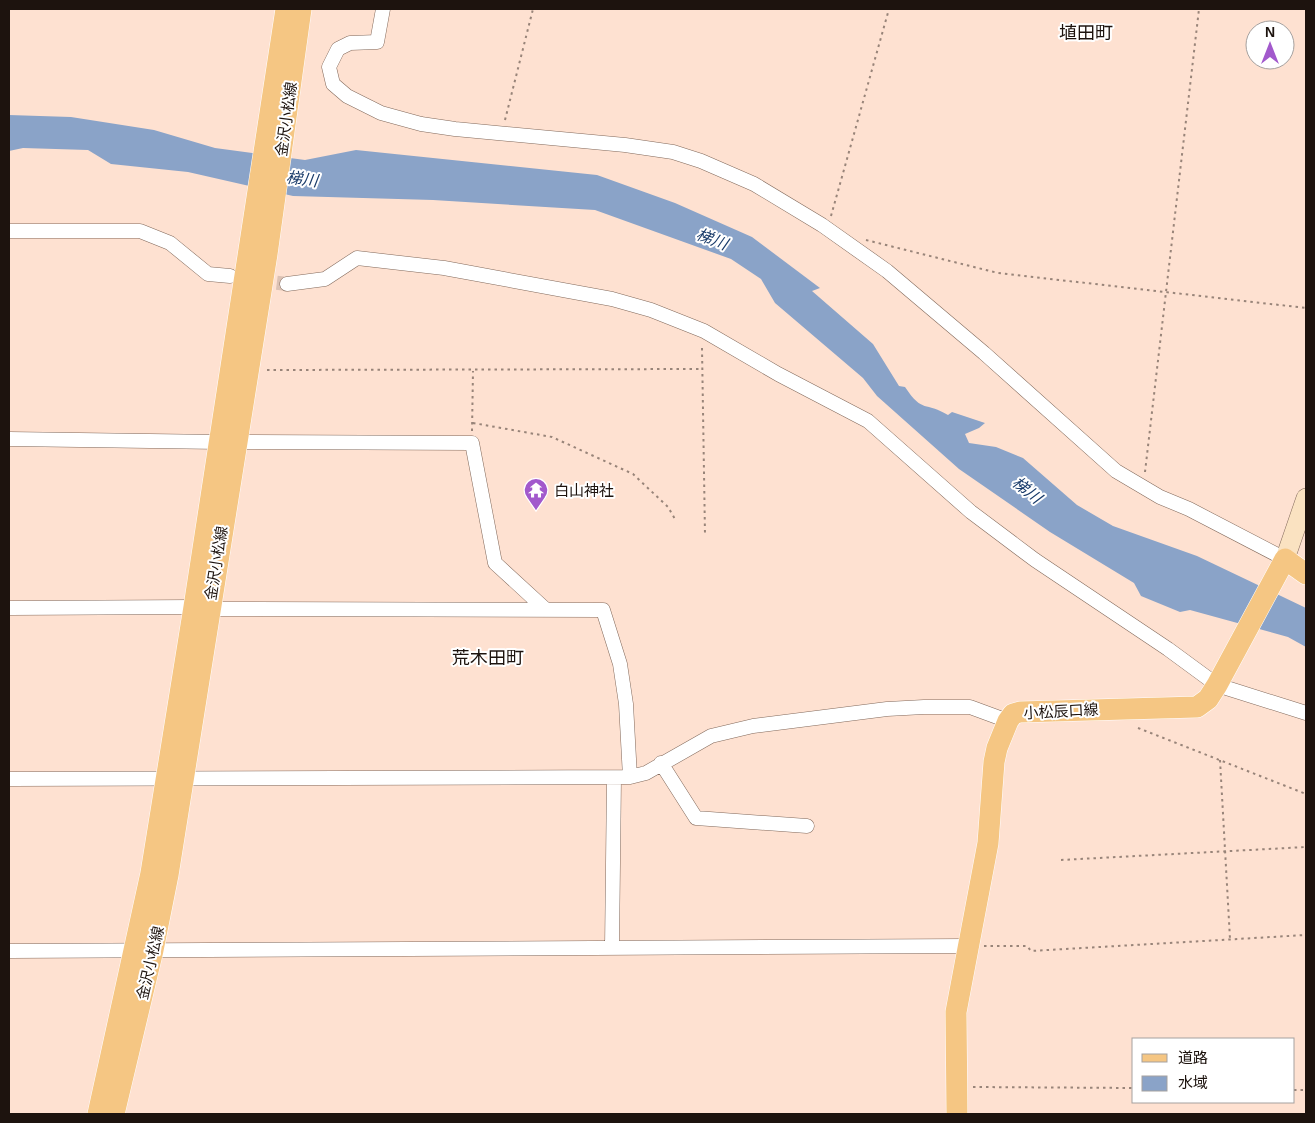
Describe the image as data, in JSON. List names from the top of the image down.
{
  "streets": {
    "main road": ["金沢小松線", "小松辰口線"]
  },
  "districts": ["埴田町", "荒木田町"],
  "water": ["梯川"],
  "places": {
    "temple": ["白山神社"]
  },
  "legend": ["道路", "水域"],
  "north": "top"
}
